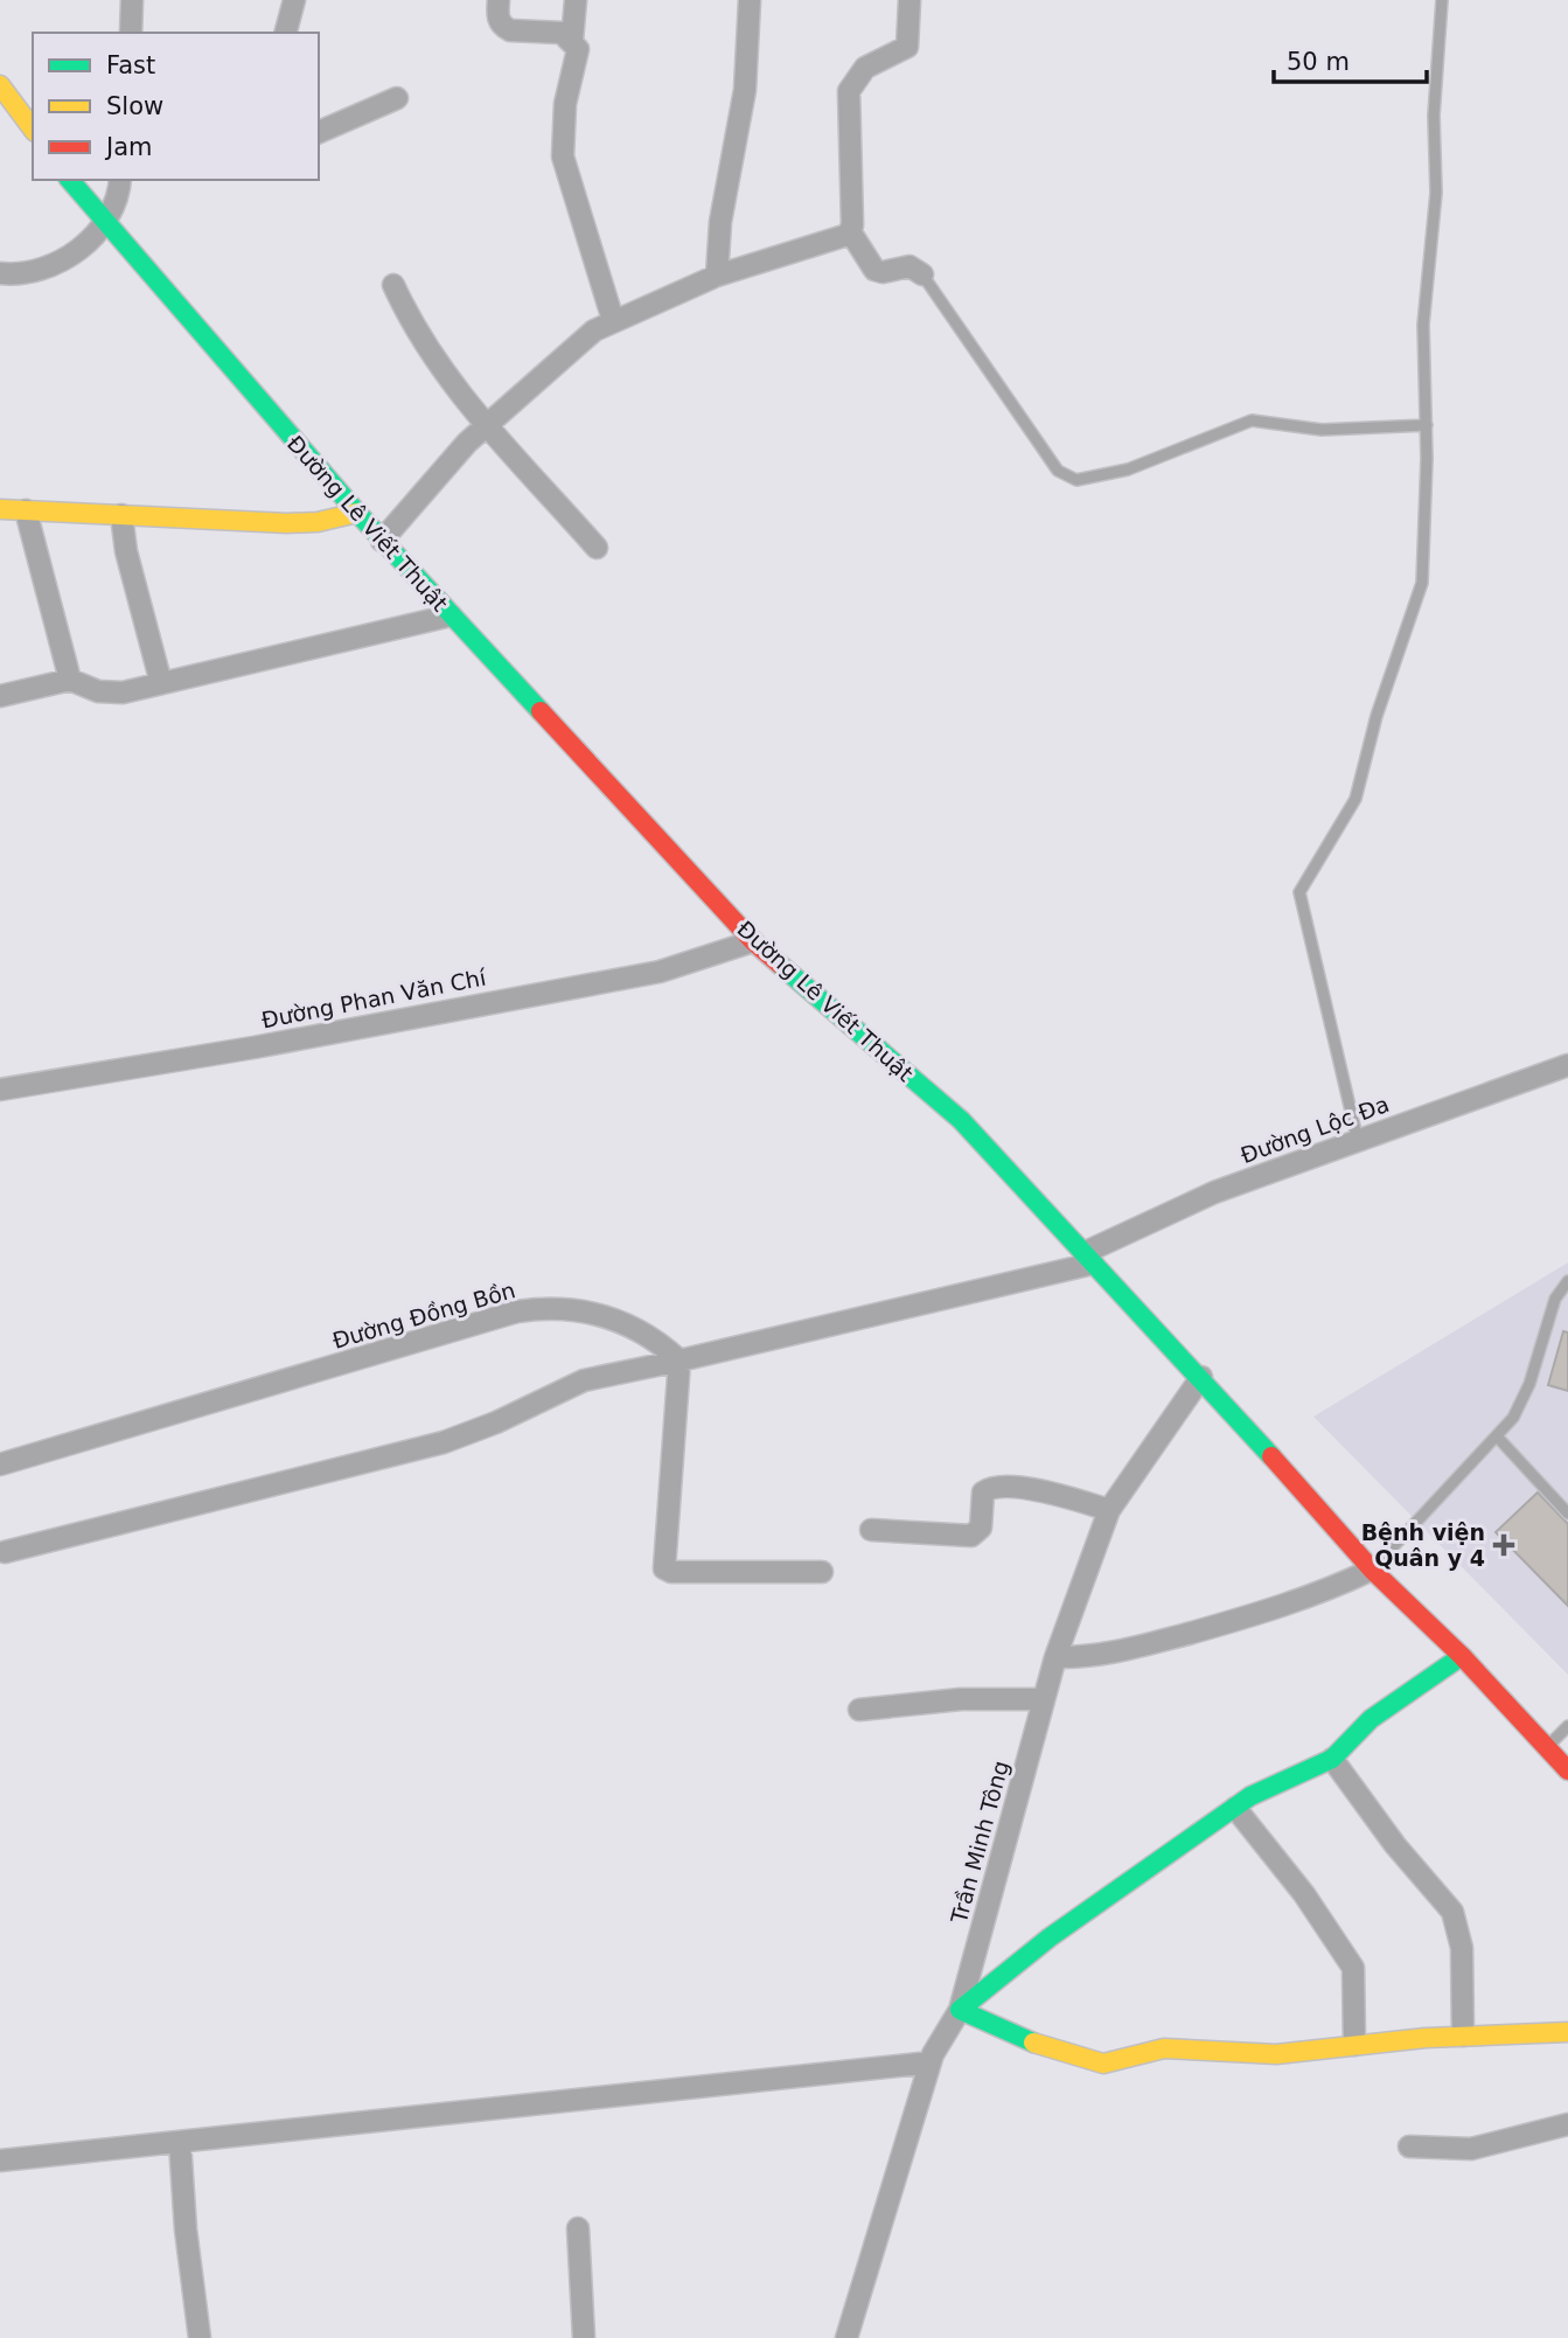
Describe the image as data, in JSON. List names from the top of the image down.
{
  "streets": {
    "main road": ["Đường Lê Viết Thuật"],
    "street": [
      "Đường Phan Văn Chí",
      "Đường Lộc Đa",
      "Đường Đồng Bồn",
      "Trần Minh Tông"
    ]
  },
  "crossings": [
    ["Đường Lê Viết Thuật", "Đường Phan Văn Chí"],
    ["Đường Lê Viết Thuật", "Đường Lộc Đa"],
    ["Đường Lê Viết Thuật", "Trần Minh Tông"]
  ],
  "places": {
    "health": ["Bệnh viện Quân y 4"]
  },
  "legend": ["Fast", "Slow", "Jam"],
  "scale_bar": "50 m"
}
